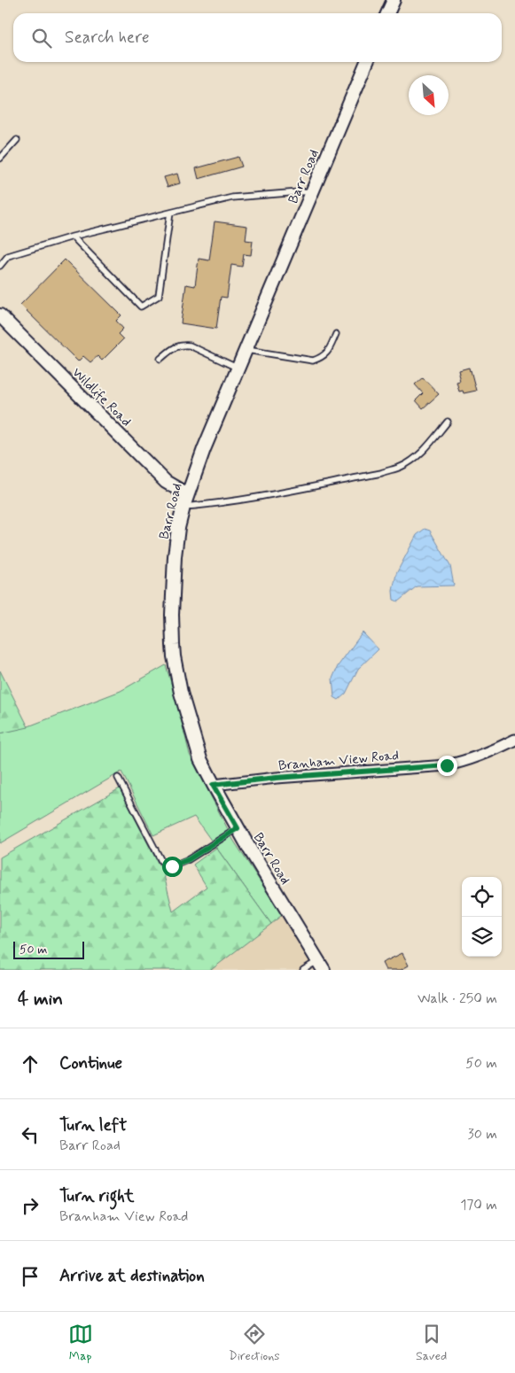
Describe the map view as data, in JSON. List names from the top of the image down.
{
  "streets": {
    "street": ["Barr Road", "Wildlife Road", "Branham View Road"]
  },
  "crossings": [
    ["Barr Road", "Wildlife Road"],
    ["Barr Road", "Branham View Road"]
  ],
  "scale_bar": "50 m",
  "north": "bottom right",
  "page": {
    "search": "Search here",
    "scale": "50 m",
    "heading": ["4 min", "Walk · 250 m"],
    "list": [
      ["Continue", "50 m"],
      ["Turn left", "Barr Road", "30 m"],
      ["Turn right", "Branham View Road", "170 m"],
      "Arrive at destination"
    ],
    "nav": ["Map", "Directions", "Saved"]
  }
}
